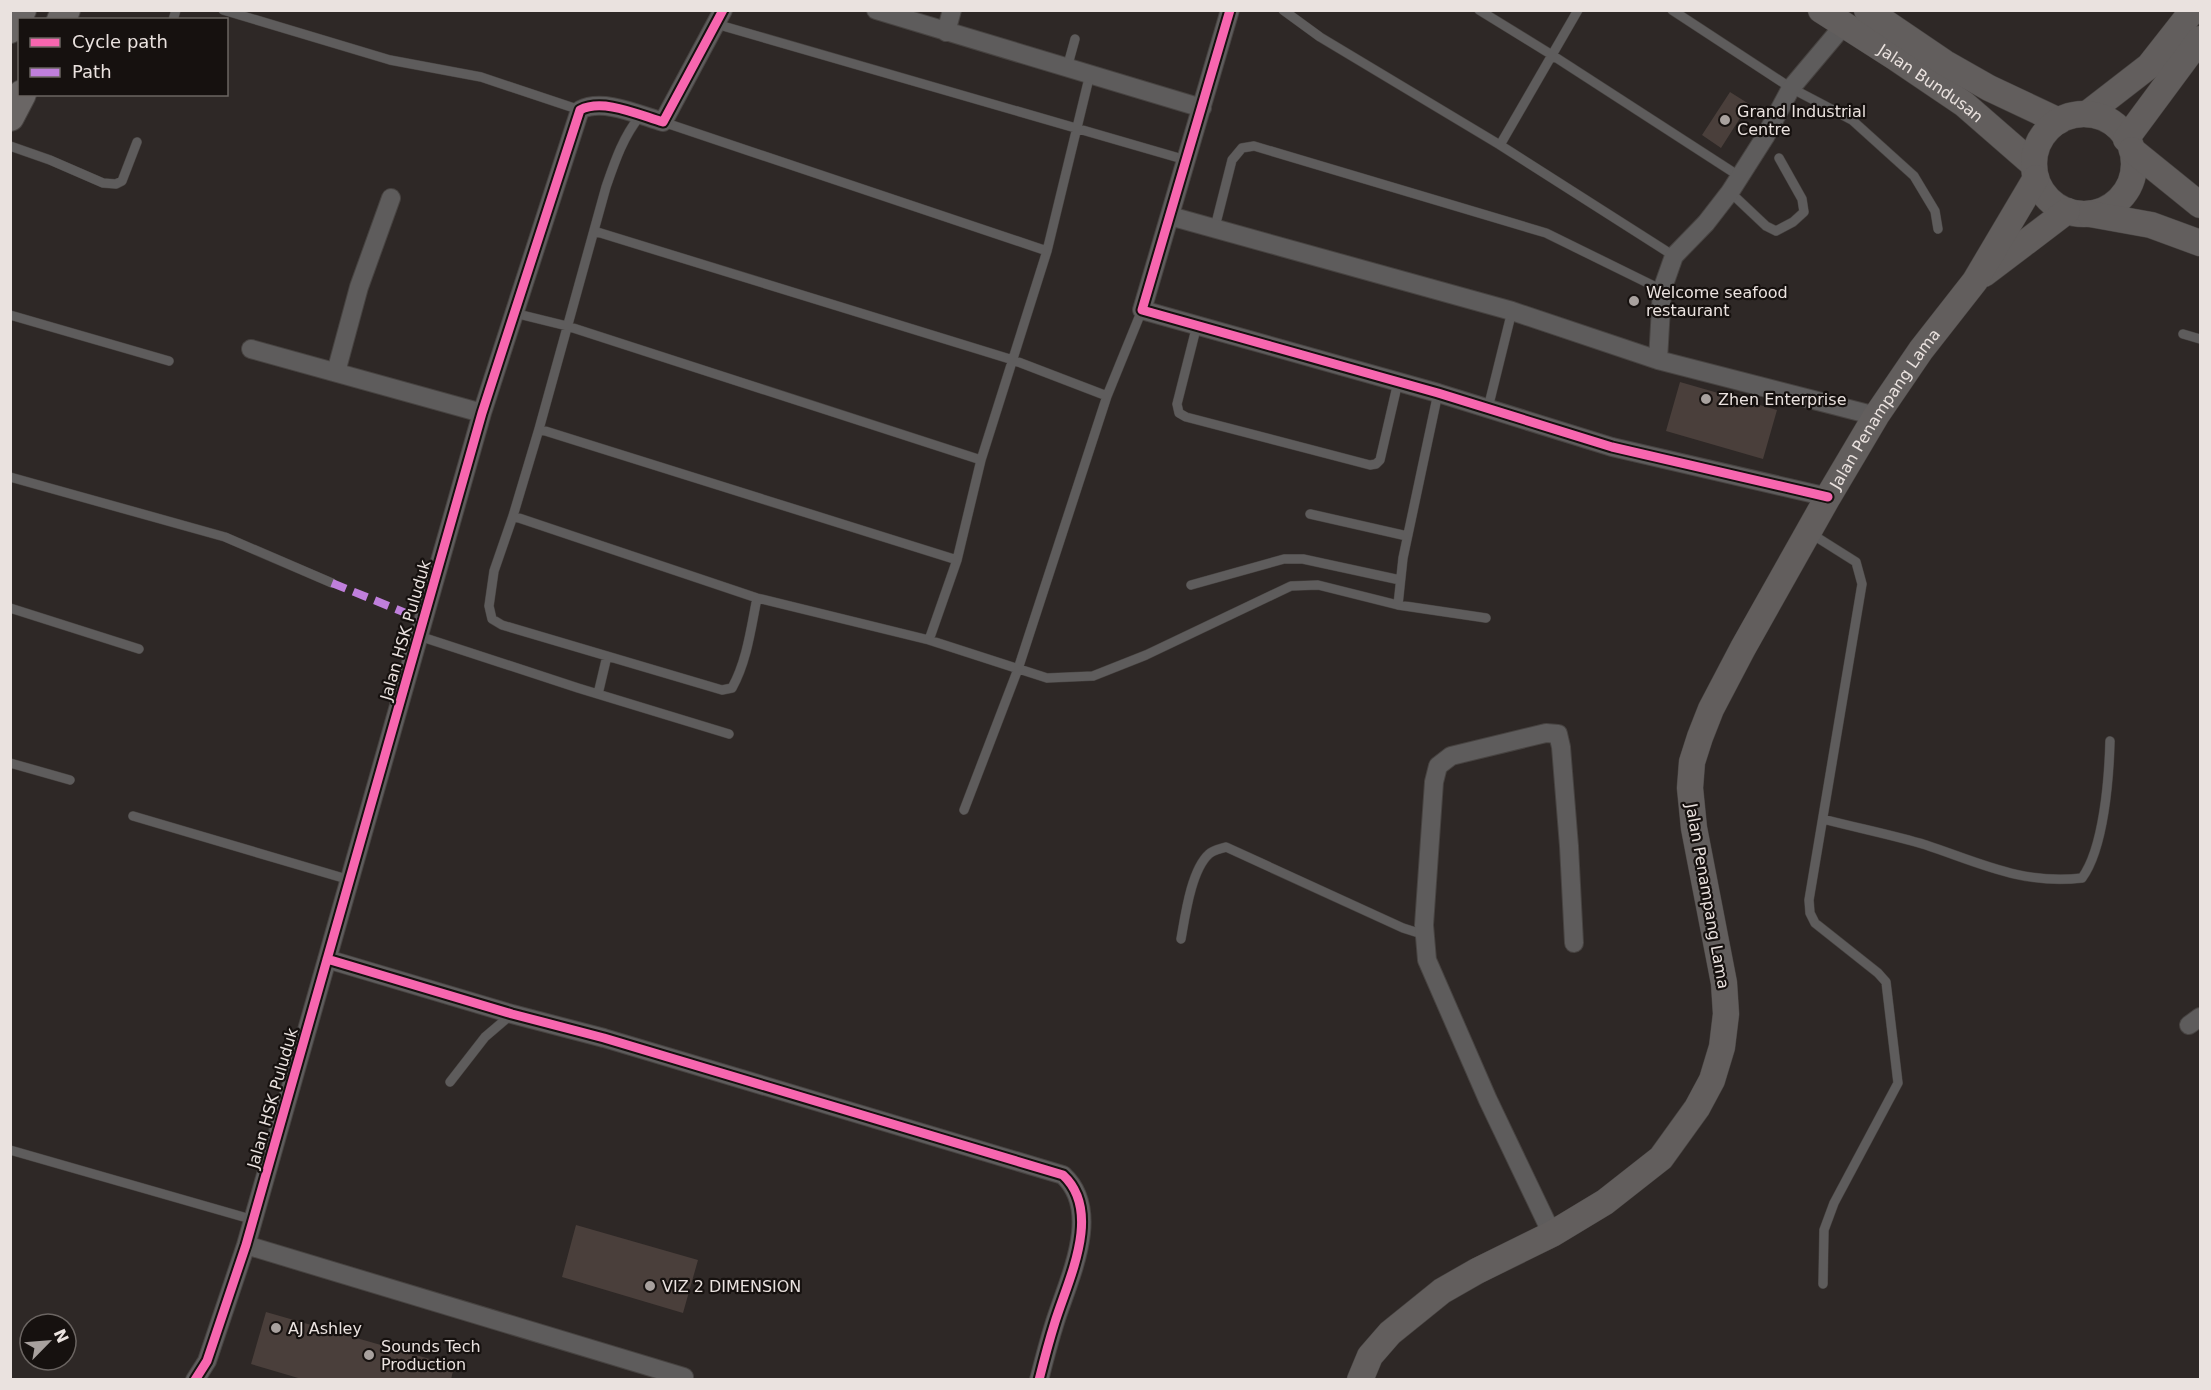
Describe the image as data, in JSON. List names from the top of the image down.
{
  "streets": {
    "main road": ["Jalan Bundusan", "Jalan Penampang Lama"],
    "street": ["Jalan HSK Puluduk"]
  },
  "crossings": [
    ["Jalan Bundusan", "Jalan Penampang Lama"]
  ],
  "places": [
    "Grand Industrial Centre",
    "Welcome seafood restaurant",
    "Zhen Enterprise",
    "VIZ 2 DIMENSION",
    "AJ Ashley",
    "Sounds Tech Production"
  ],
  "legend": ["Cycle path", "Path"],
  "north": "top right"
}
